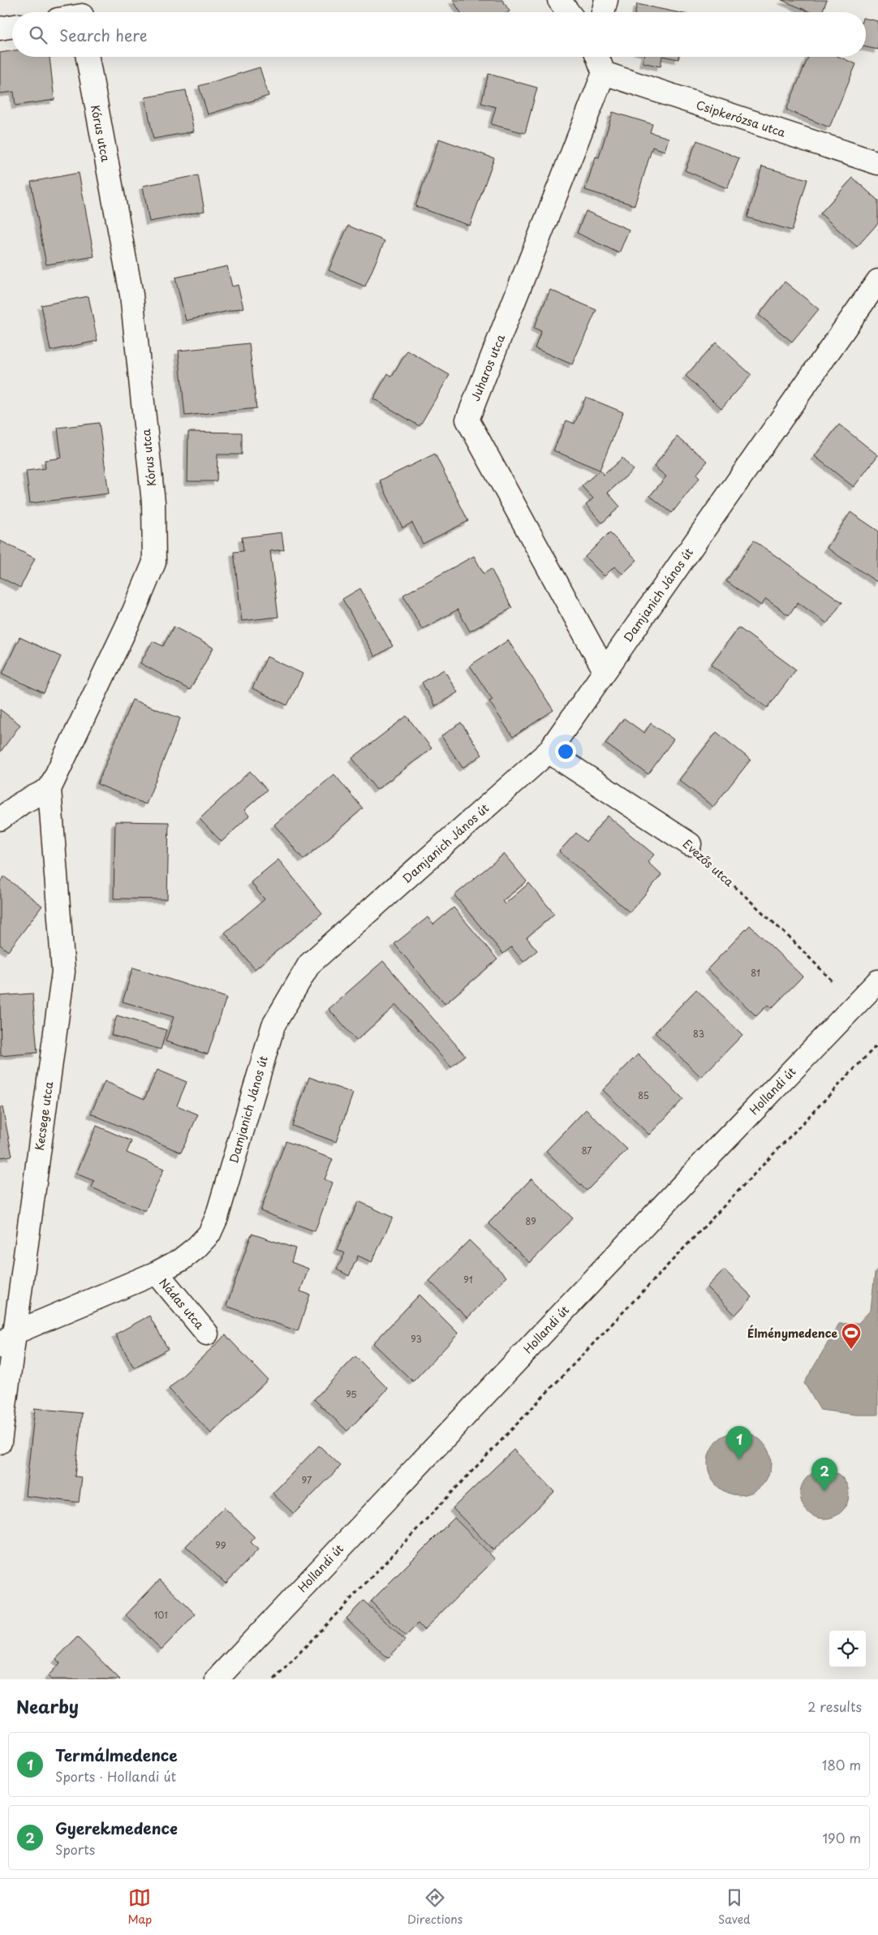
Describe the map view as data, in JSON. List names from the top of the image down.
{
  "streets": {
    "street": [
      "Csipkerózsa utca",
      "Kórus utca",
      "Juharos utca",
      "Damjanich János út",
      "Evezős utca",
      "Hollandi út",
      "Kecsege utca",
      "Nádas utca"
    ]
  },
  "crossings": [
    ["Csipkerózsa utca", "Juharos utca"],
    ["Kórus utca", "Kecsege utca"],
    ["Juharos utca", "Damjanich János út"],
    ["Damjanich János út", "Evezős utca"],
    ["Damjanich János út", "Kecsege utca"],
    ["Damjanich János út", "Nádas utca"]
  ],
  "places": {
    "sports": ["Élménymedence"]
  },
  "house_numbers": [
    "81",
    "83",
    "85",
    "87",
    "89",
    "91",
    "93",
    "95",
    "97",
    "99",
    "101"
  ],
  "page": {
    "search": "Search here",
    "pins": ["1", "2"],
    "heading": ["Nearby", "2 results"],
    "list": [
      {
        "mark": "1",
        "name": "Termálmedence",
        "note": "Sports · Hollandi út",
        "value": "180 m"
      },
      {
        "mark": "2",
        "name": "Gyerekmedence",
        "note": "Sports",
        "value": "190 m"
      }
    ],
    "nav": ["Map", "Directions", "Saved"]
  }
}
